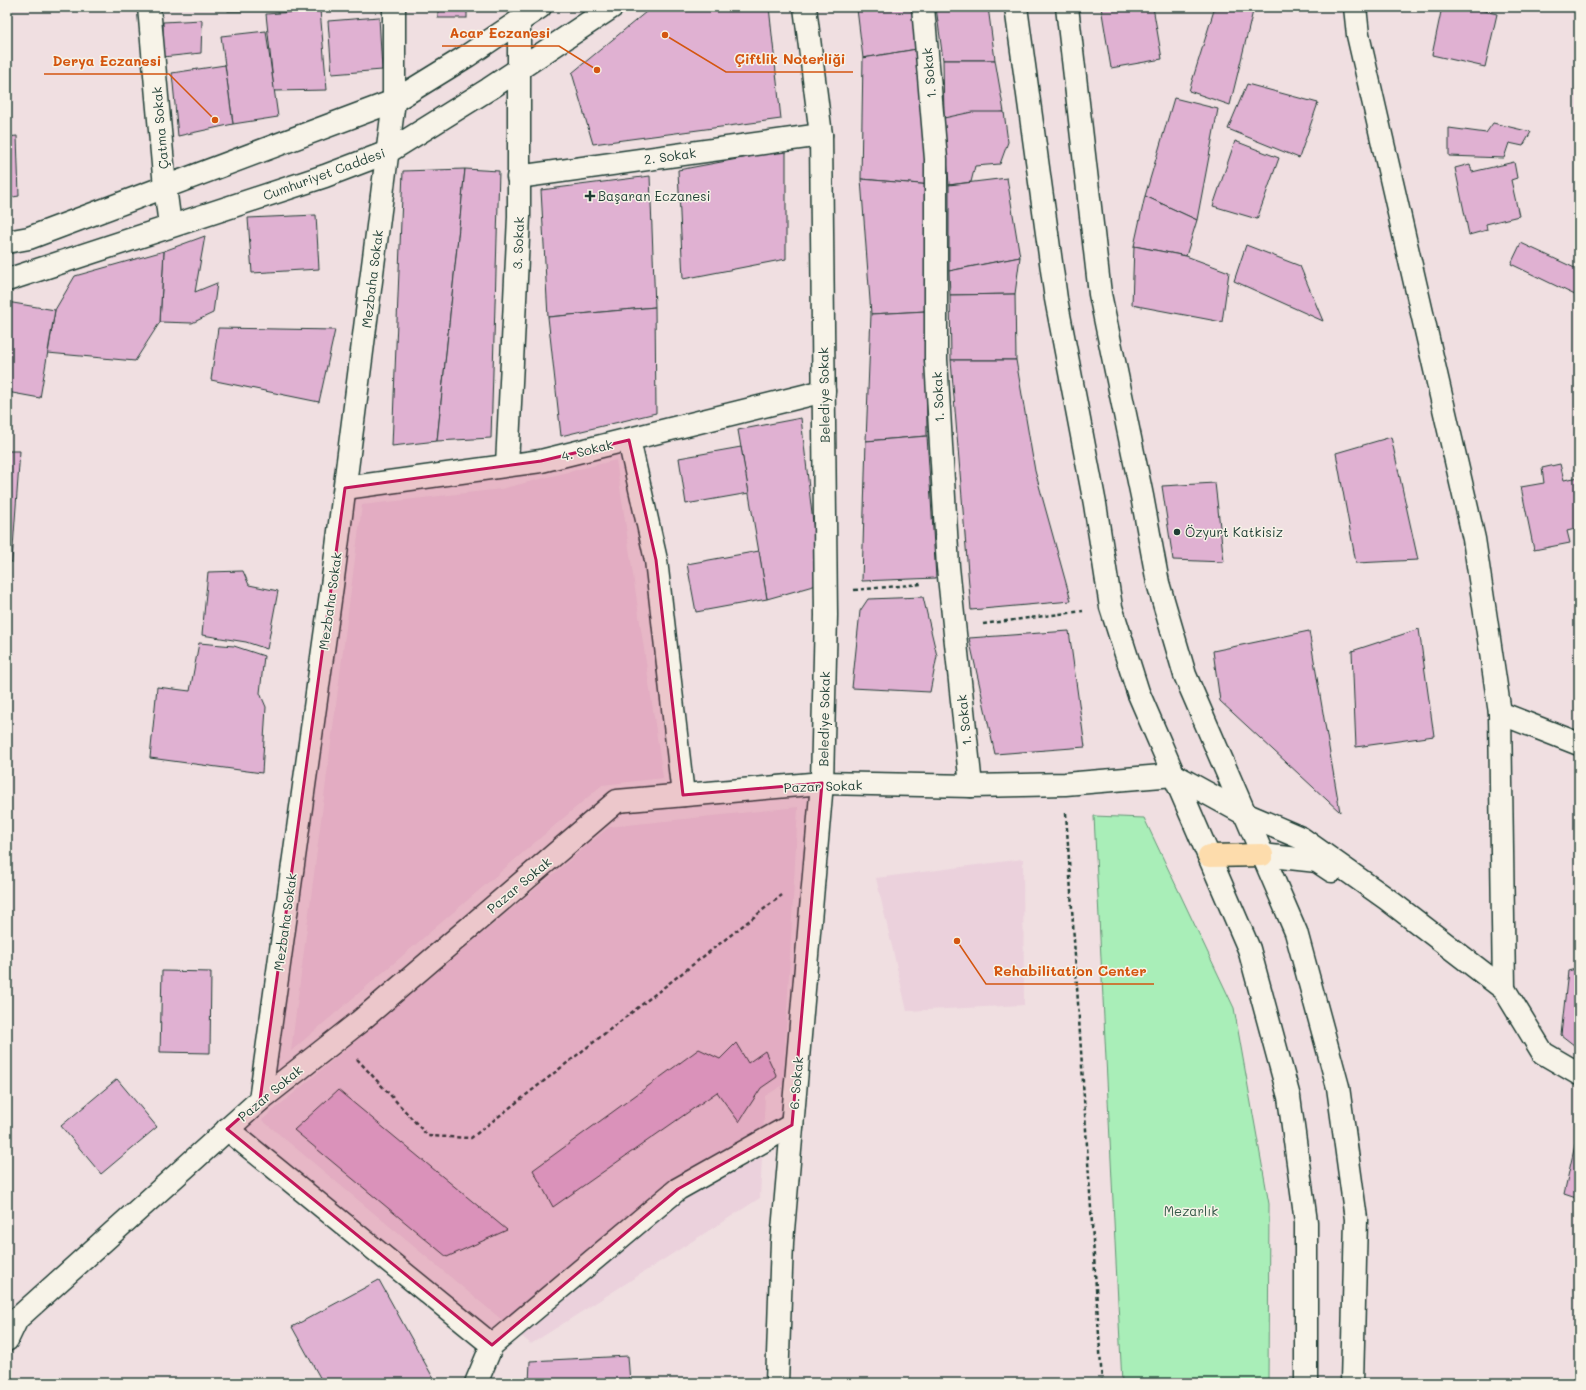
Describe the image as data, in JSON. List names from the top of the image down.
{
  "streets": {
    "street": [
      "1. Sokak",
      "Çatma Sokak",
      "2. Sokak",
      "Cumhuriyet Caddesi",
      "3. Sokak",
      "Mezbaha Sokak",
      "Belediye Sokak",
      "4. Sokak",
      "Pazar Sokak",
      "6. Sokak"
    ]
  },
  "crossings": [
    ["1. Sokak", "Pazar Sokak"],
    ["Çatma Sokak", "Cumhuriyet Caddesi"],
    ["2. Sokak", "3. Sokak"],
    ["2. Sokak", "Belediye Sokak"],
    ["Cumhuriyet Caddesi", "3. Sokak"],
    ["Cumhuriyet Caddesi", "Mezbaha Sokak"],
    ["3. Sokak", "4. Sokak"],
    ["Mezbaha Sokak", "4. Sokak"],
    ["Mezbaha Sokak", "Pazar Sokak"],
    ["Belediye Sokak", "4. Sokak"],
    ["Belediye Sokak", "Pazar Sokak"],
    ["Belediye Sokak", "6. Sokak"],
    ["Pazar Sokak", "6. Sokak"]
  ],
  "parks": ["Mezarlık"],
  "places": {
    "other": [
      "Çiftlik Noterliği",
      "Acar Eczanesi",
      "Derya Eczanesi",
      "Özyurt Katkisiz",
      "Rehabilitation Center"
    ],
    "health": ["Başaran Eczanesi"]
  }
}
